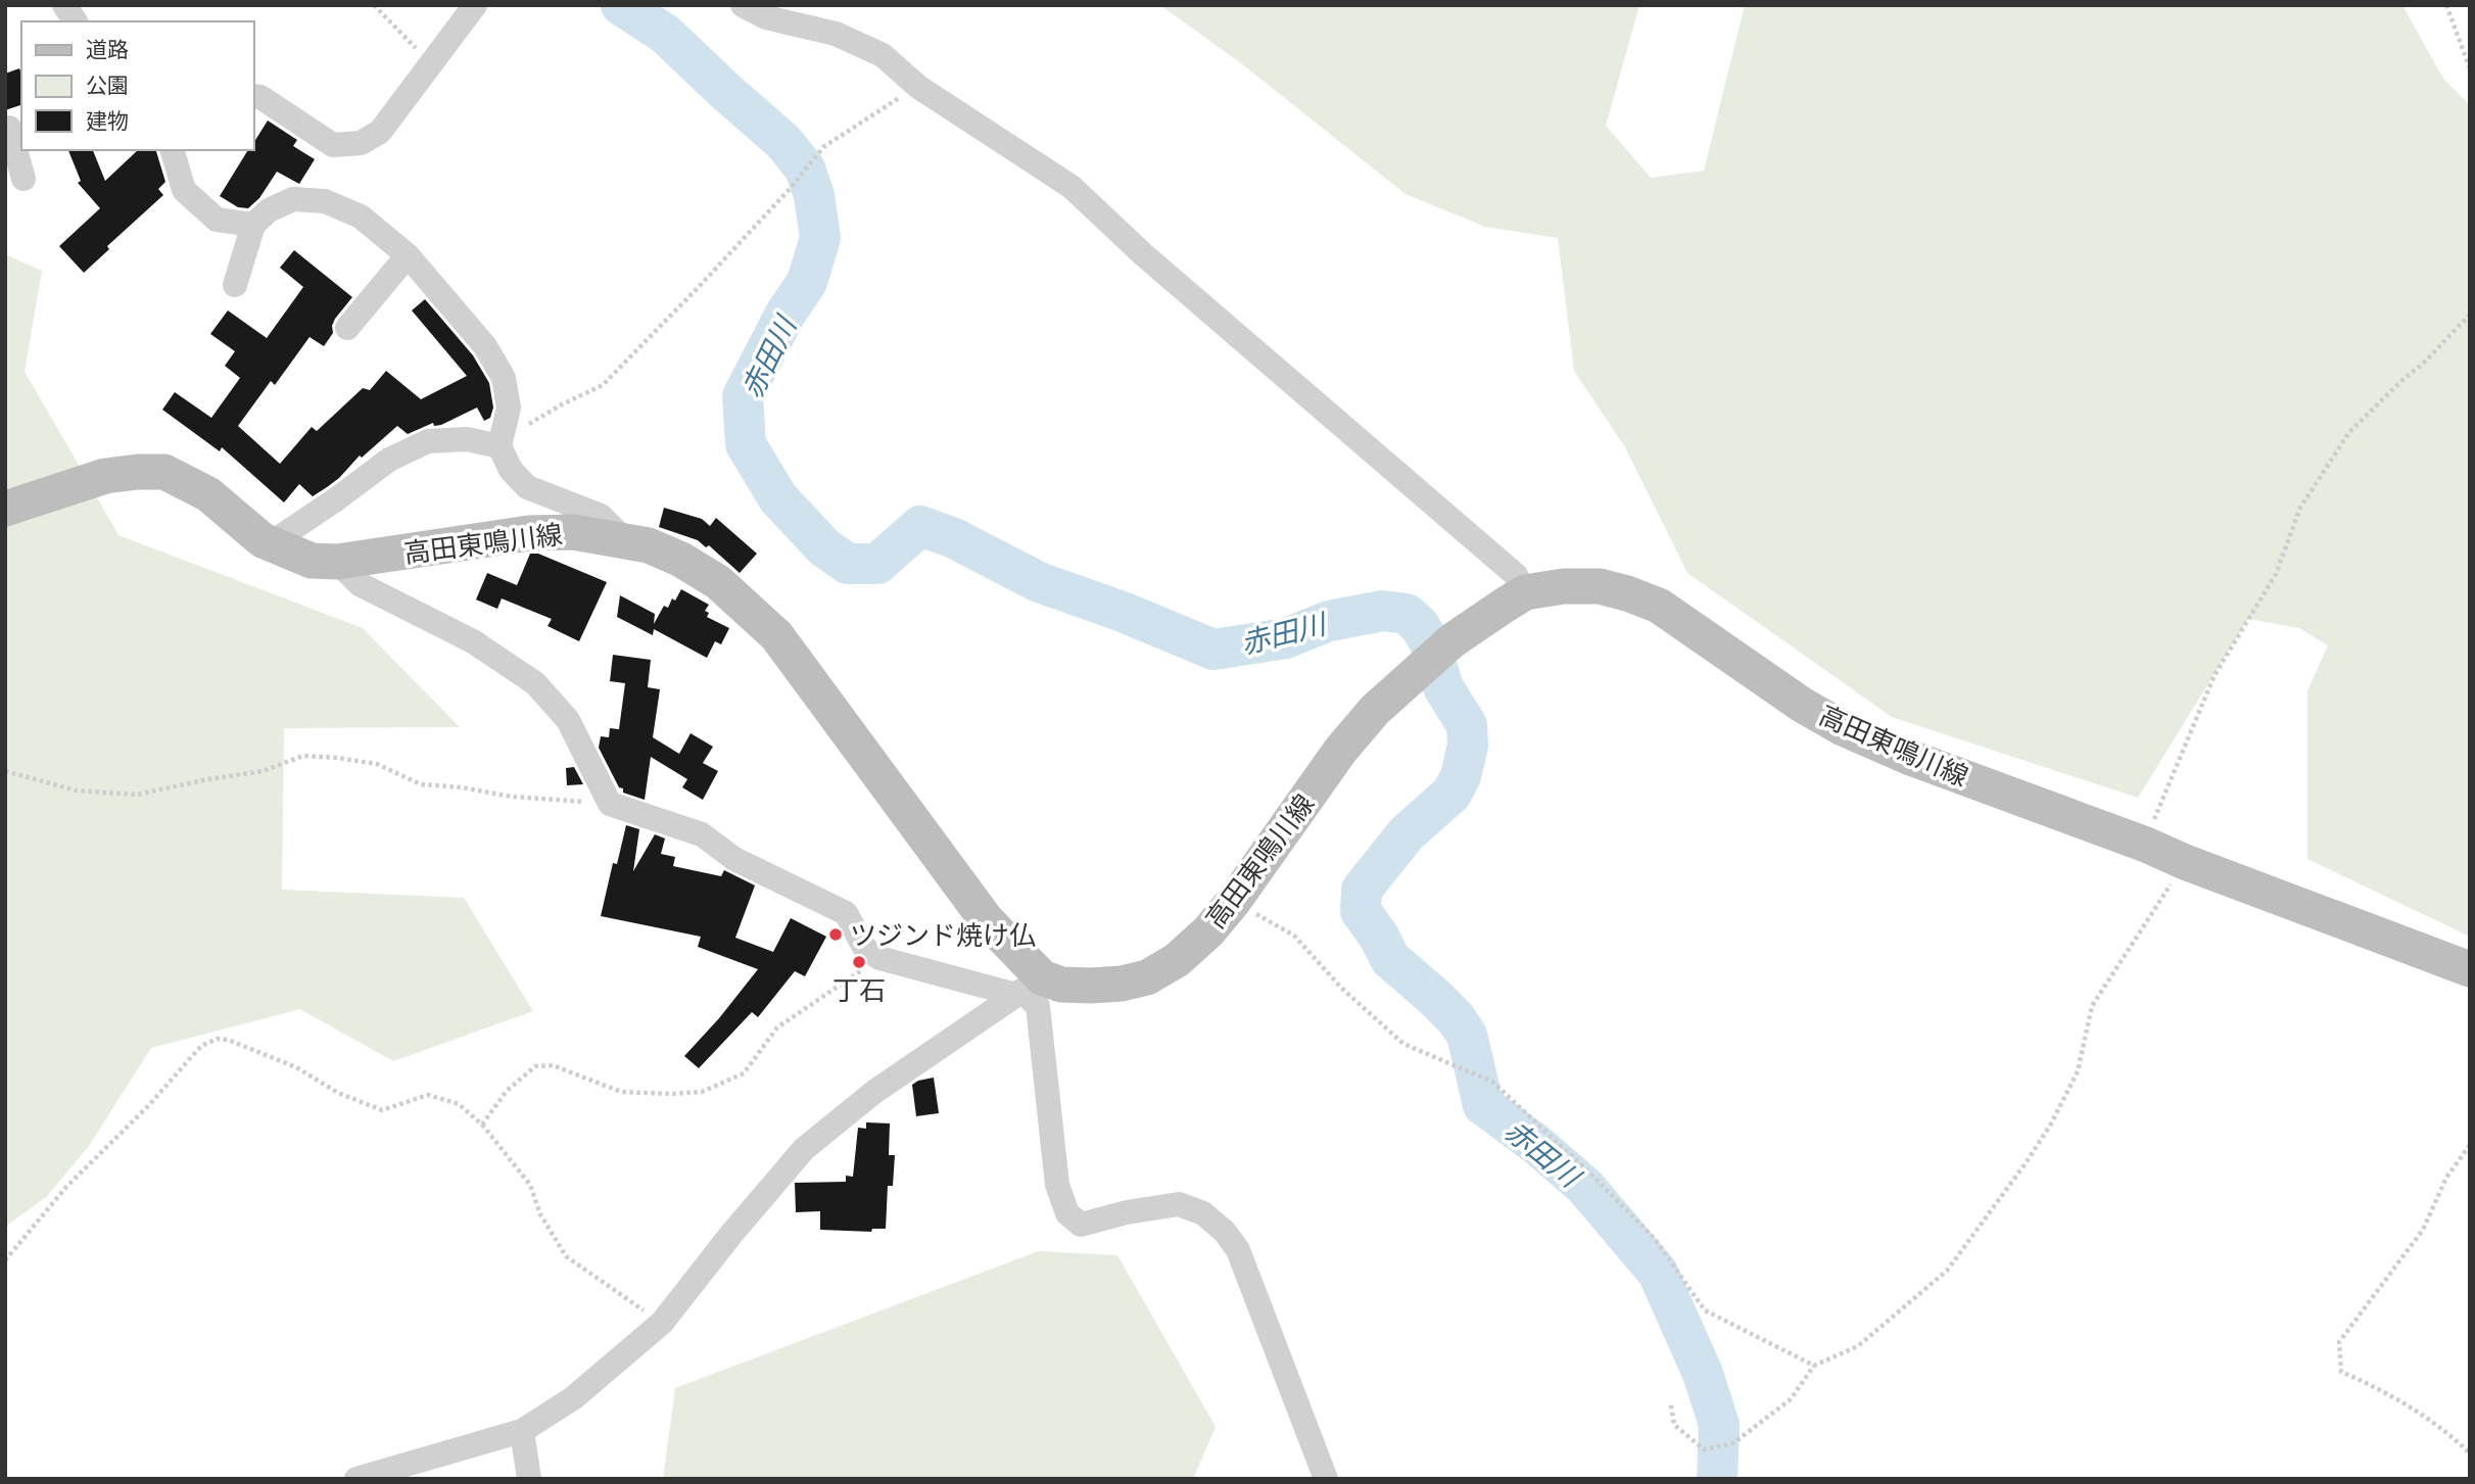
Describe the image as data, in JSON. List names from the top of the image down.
{
  "streets": {
    "main road": ["高田東鳴川線"]
  },
  "water": ["赤田川"],
  "places": ["ツジンド焼け仏", "丁石"],
  "legend": ["道路", "公園", "建物"]
}
